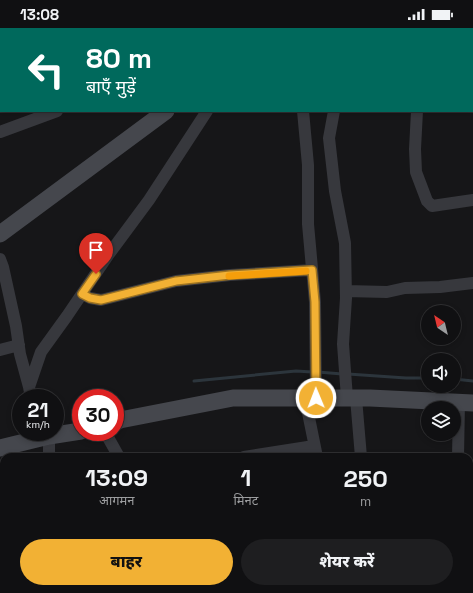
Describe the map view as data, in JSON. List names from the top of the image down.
{
  "north": "top left",
  "page": {
    "status": "13:08",
    "turn": ["80 m", "बाएँ मुड़ें"],
    "speed": "21 km/h",
    "limit": "30",
    "eta": [
      "13:09",
      "आगमन",
      "1",
      "मिनट",
      "250",
      "m"
    ],
    "buttons": ["बाहर", "शेयर करें"]
  }
}
